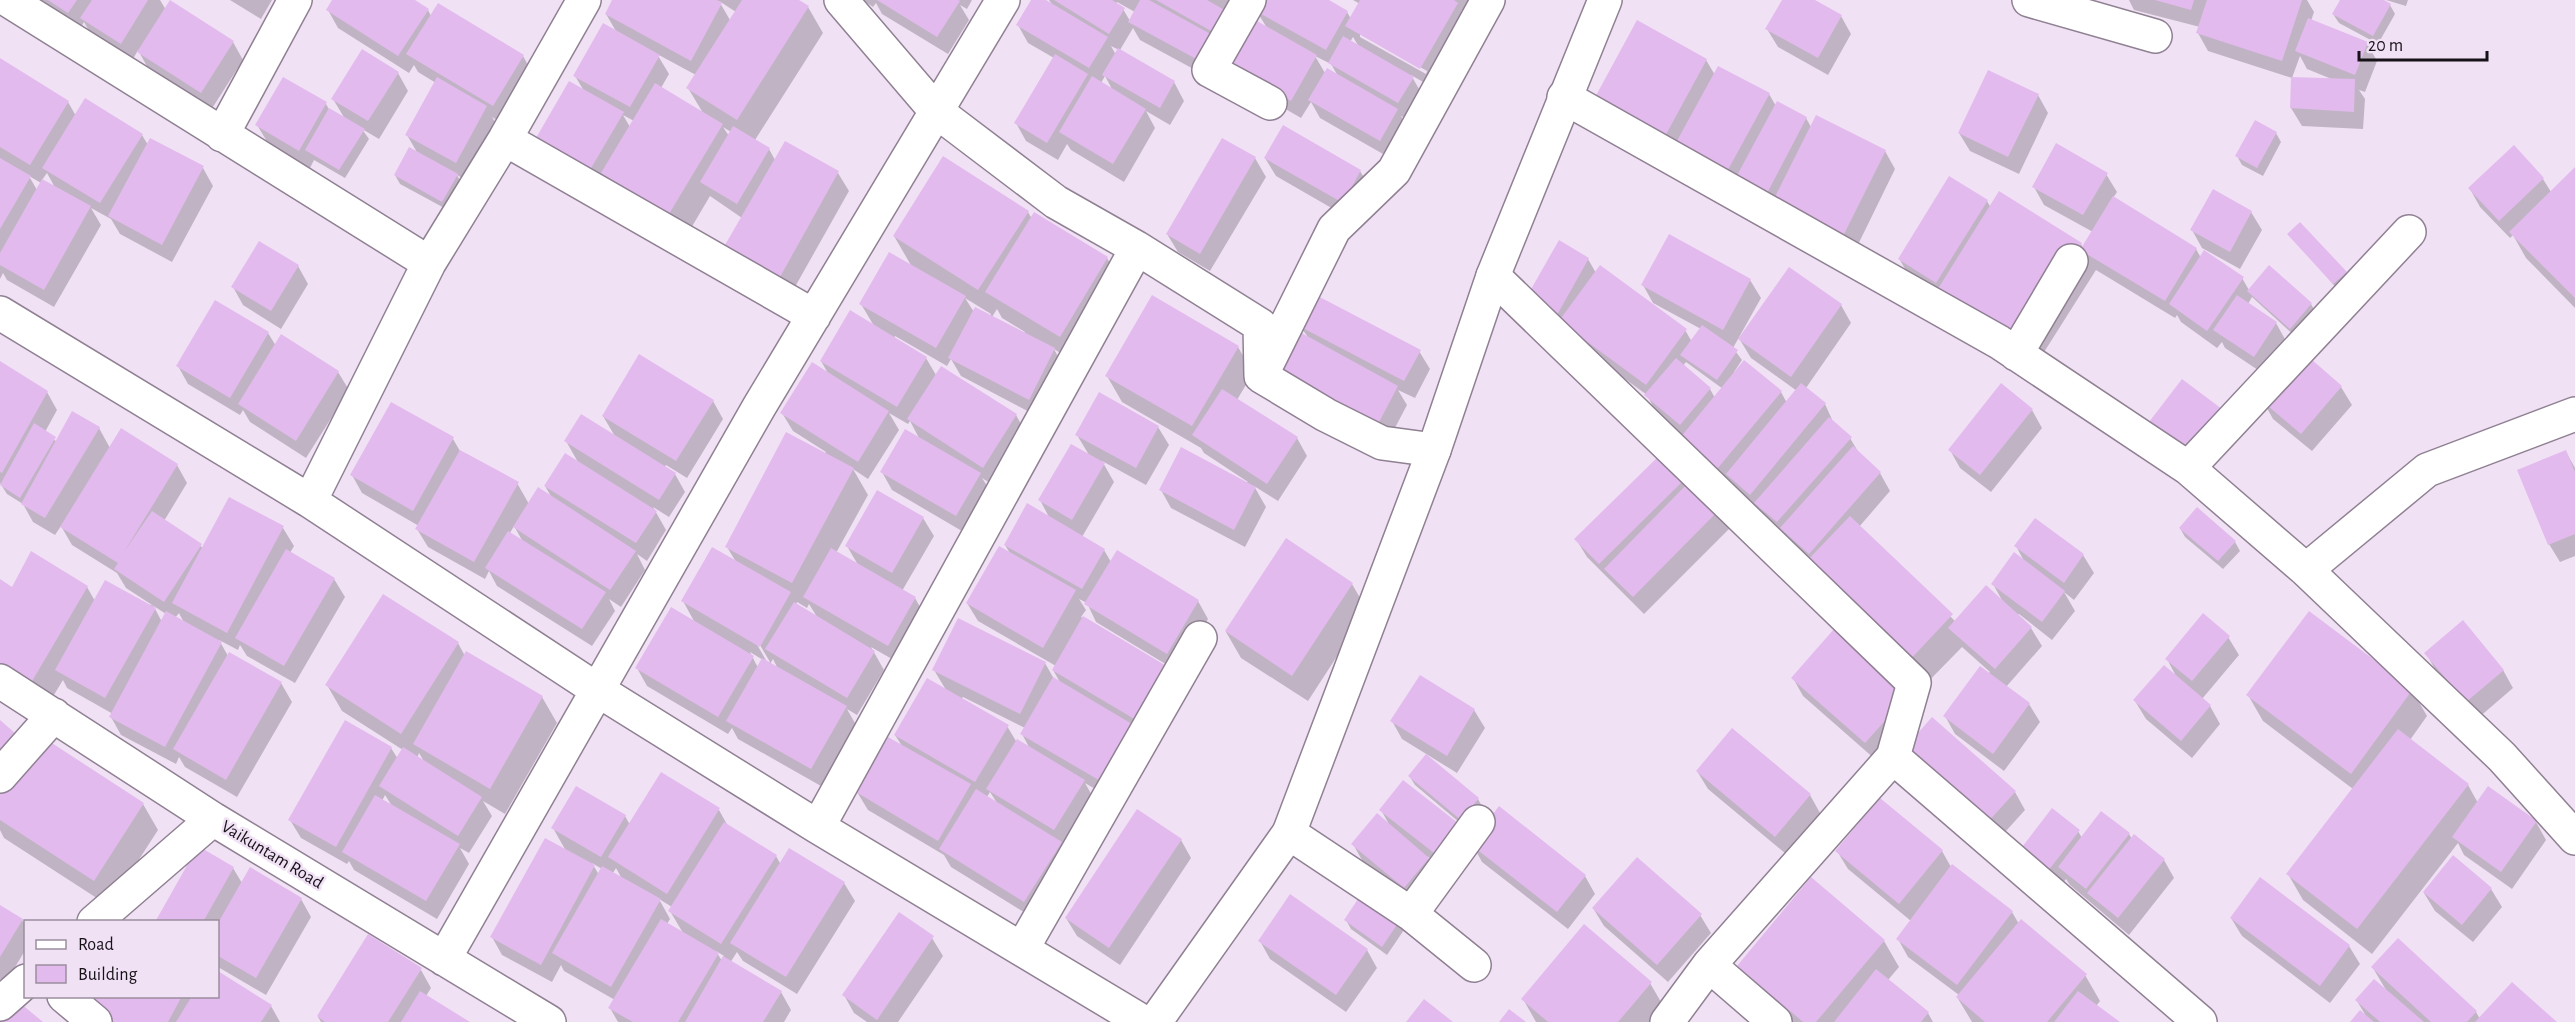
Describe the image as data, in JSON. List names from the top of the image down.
{
  "streets": {
    "street": ["Vaikuntam Road"]
  },
  "legend": ["Road", "Building"],
  "scale_bar": "20 m"
}
